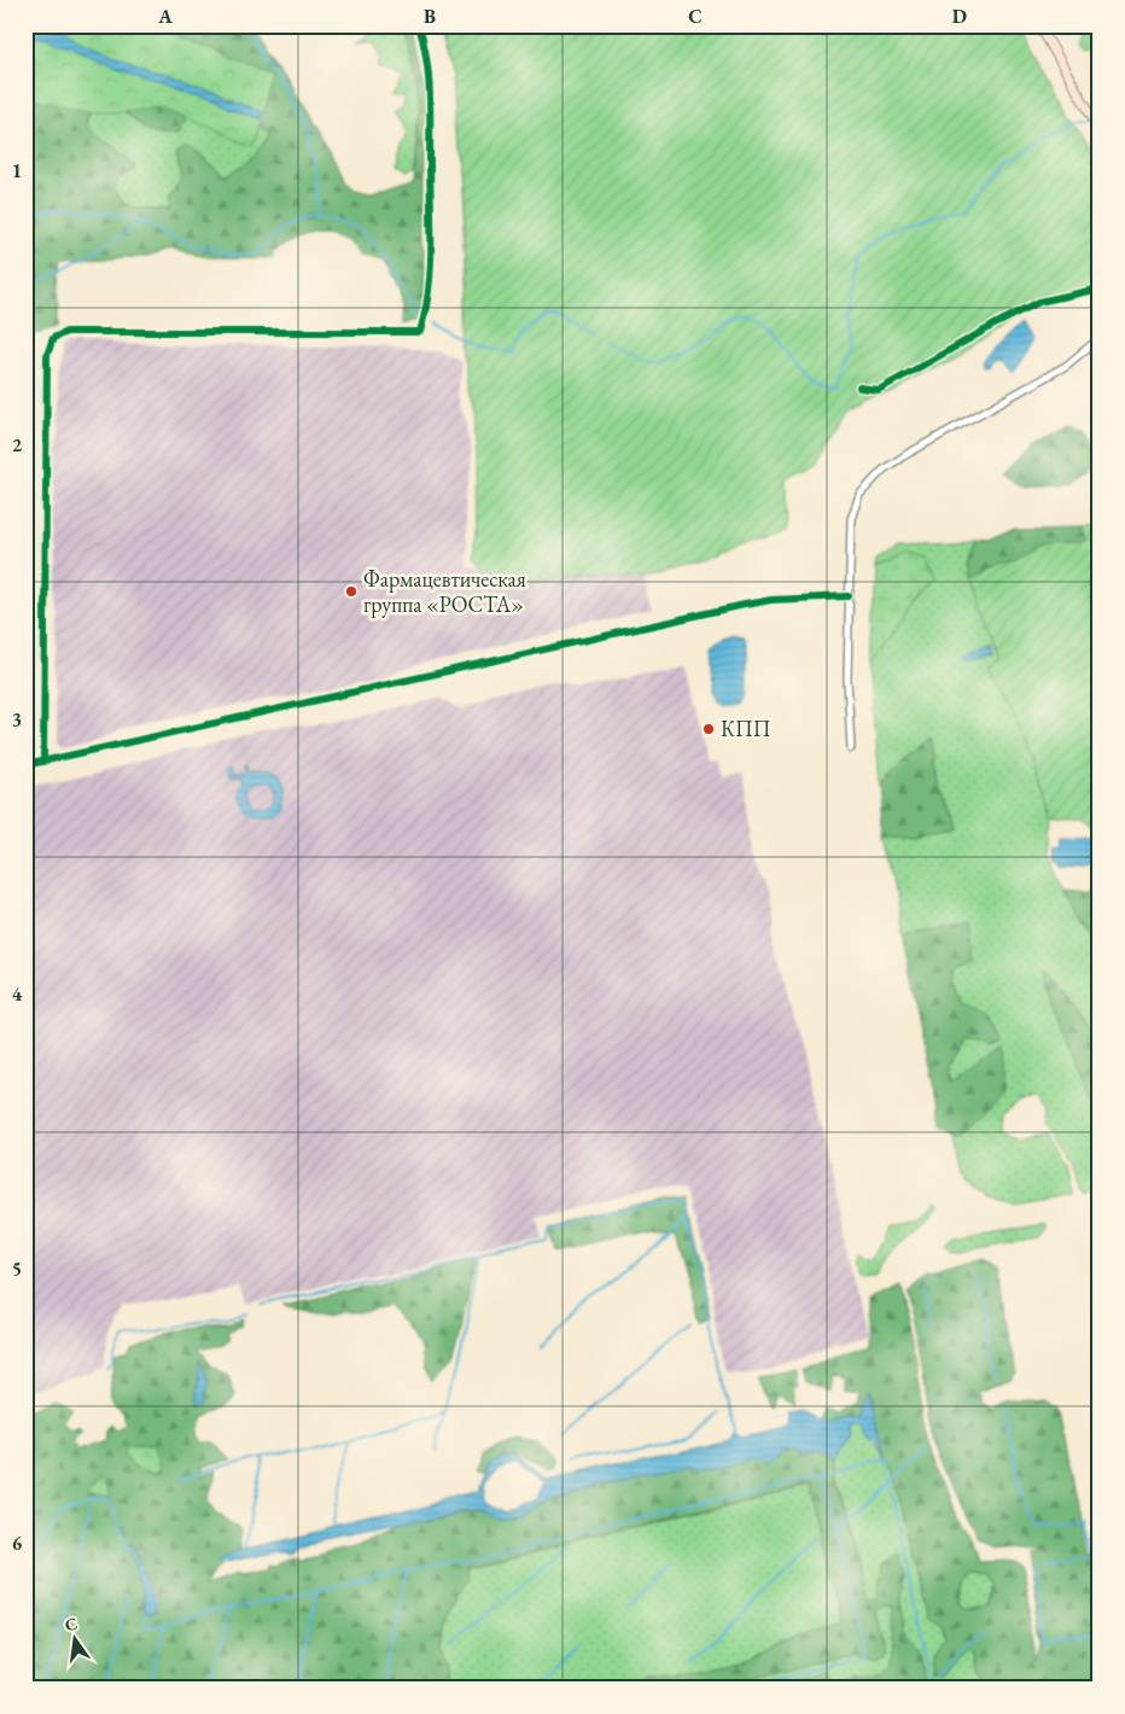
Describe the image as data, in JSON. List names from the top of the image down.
{
  "places": ["Фармацевтическая группа «РОСТА»", "КПП"],
  "north": "top",
  "grid": {
    "columns": [
      "A",
      "B",
      "C",
      "D"
    ],
    "rows": [
      "1",
      "2",
      "3",
      "4",
      "5",
      "6"
    ]
  }
}
